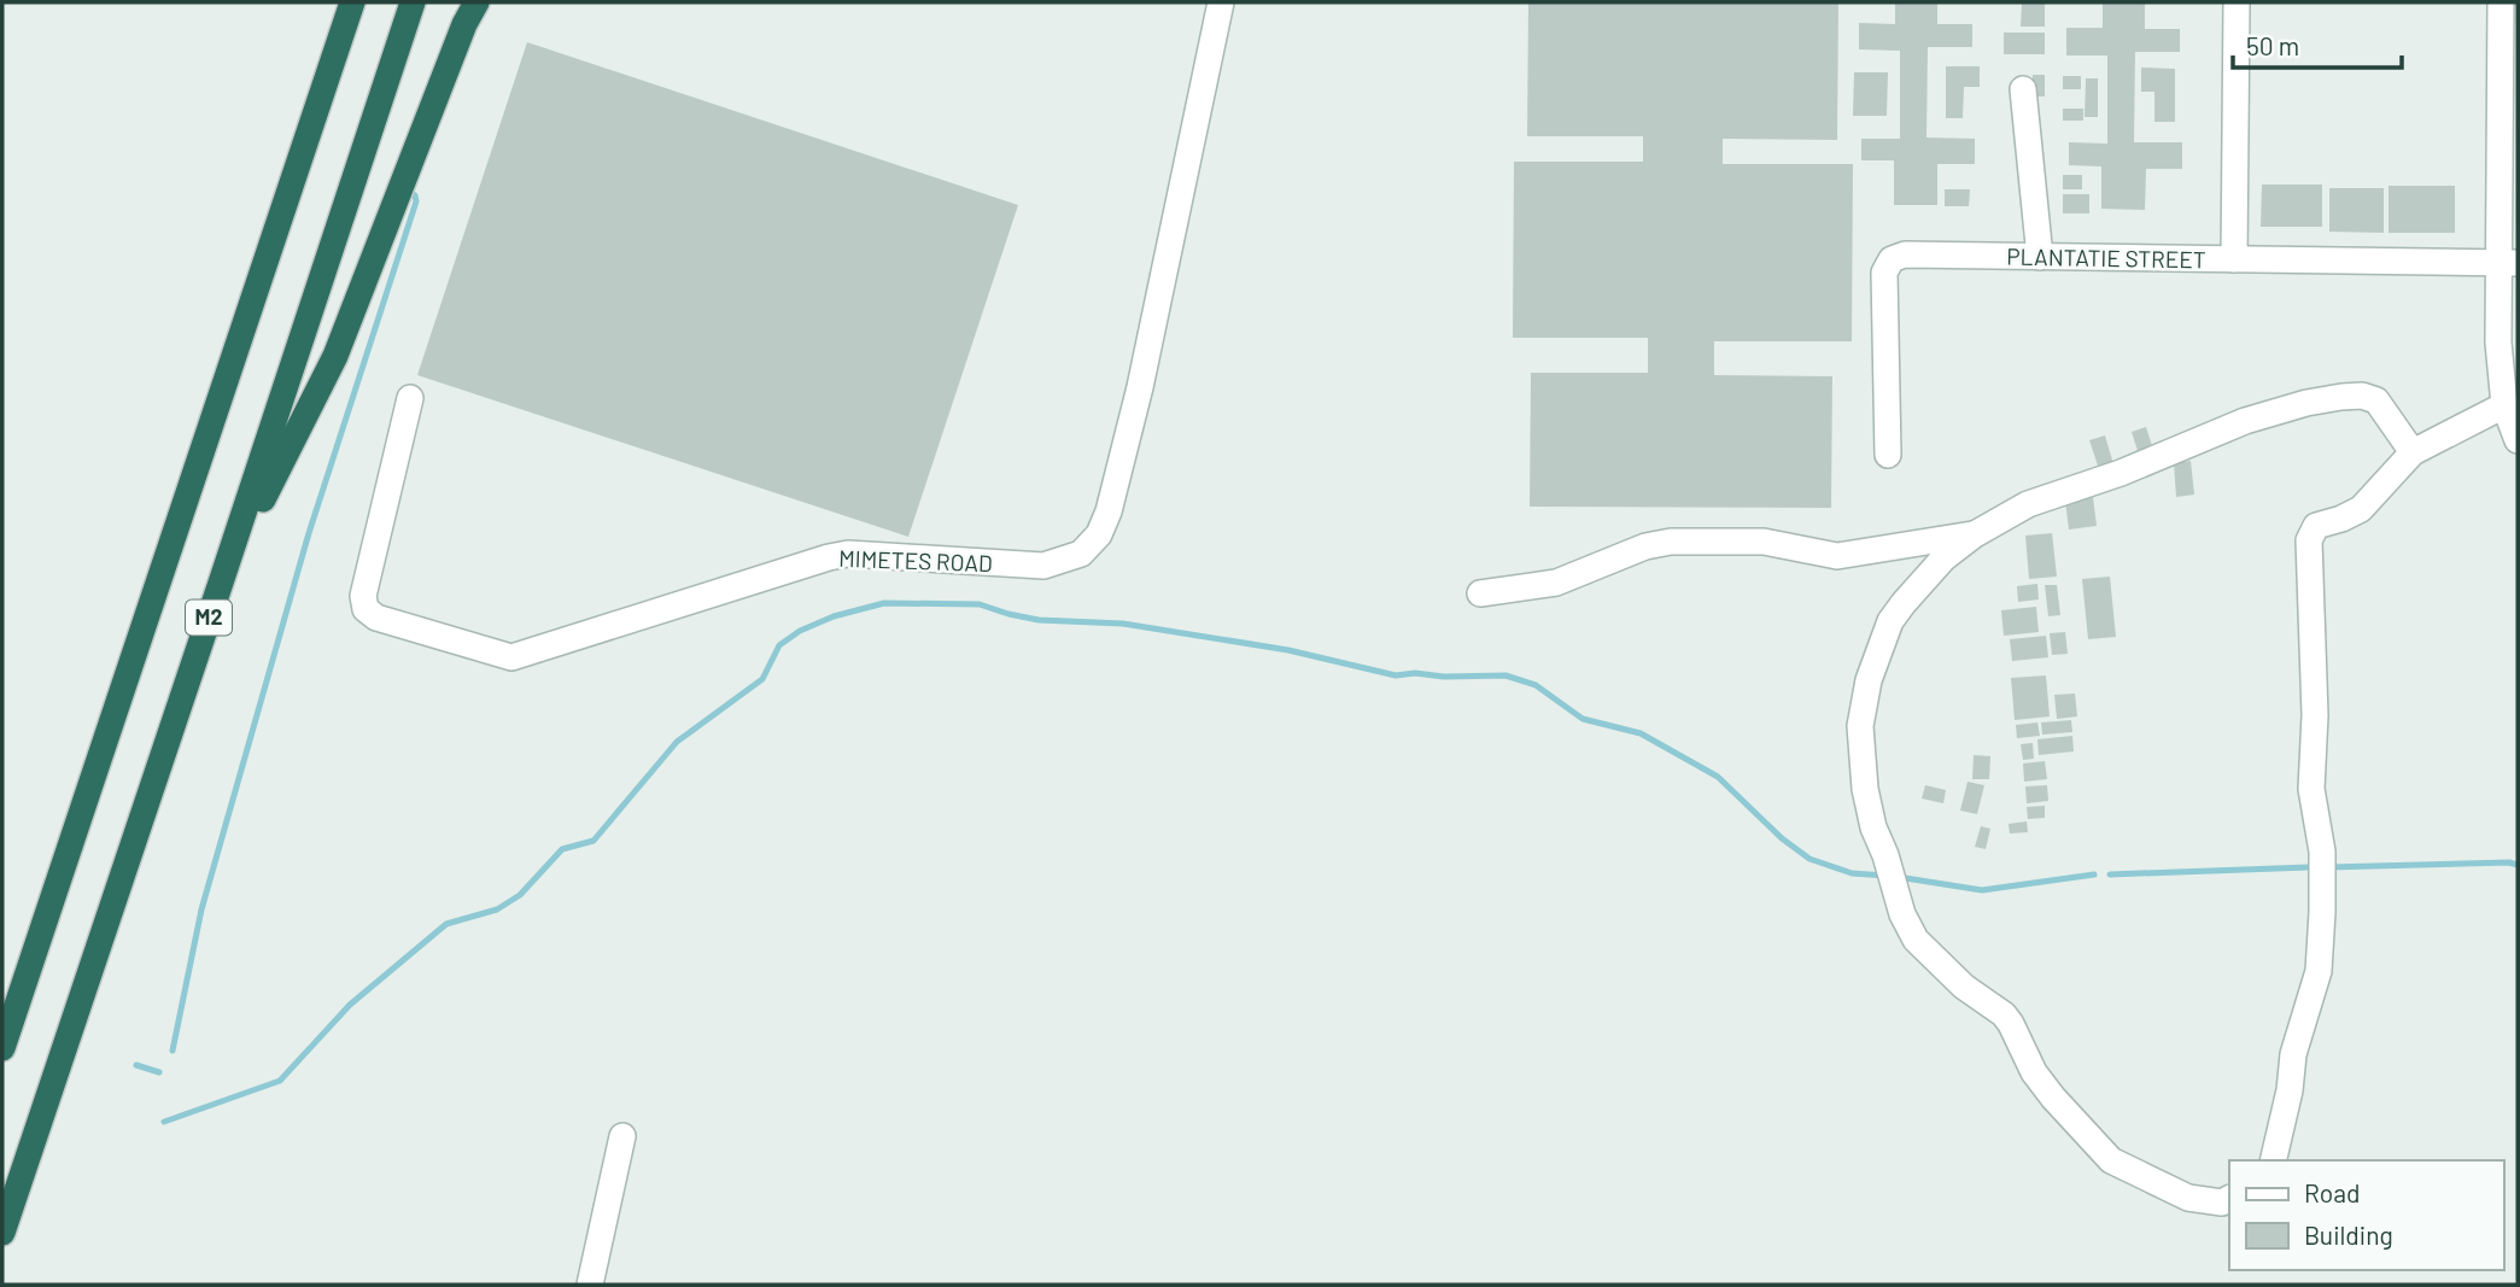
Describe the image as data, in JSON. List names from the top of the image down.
{
  "streets": {
    "highway": ["M2"],
    "street": ["PLANTATIE STREET", "MIMETES ROAD"]
  },
  "legend": ["Road", "Building"],
  "scale_bar": "50 m"
}
